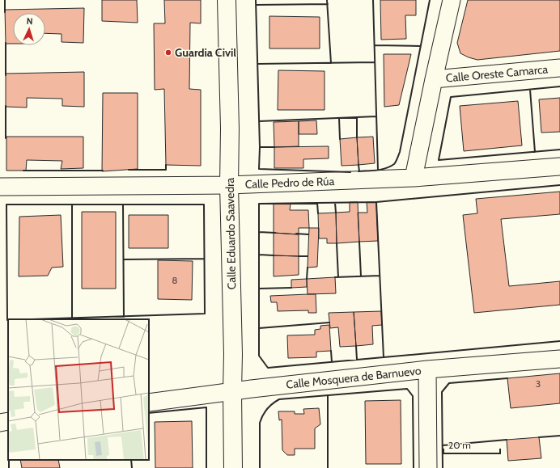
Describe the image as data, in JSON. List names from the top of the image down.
{
  "streets": {
    "main road": ["Calle Eduardo Saavedra"],
    "street": ["Calle Oreste Camarca", "Calle Pedro de Rúa", "Calle Mosquera de Barnuevo"]
  },
  "crossings": [
    ["Calle Pedro de Rúa", "Calle Eduardo Saavedra"],
    ["Calle Eduardo Saavedra", "Calle Mosquera de Barnuevo"]
  ],
  "places": ["Guardia Civil"],
  "house_numbers": ["8", "3"],
  "scale_bar": "20 m",
  "north": "top"
}
